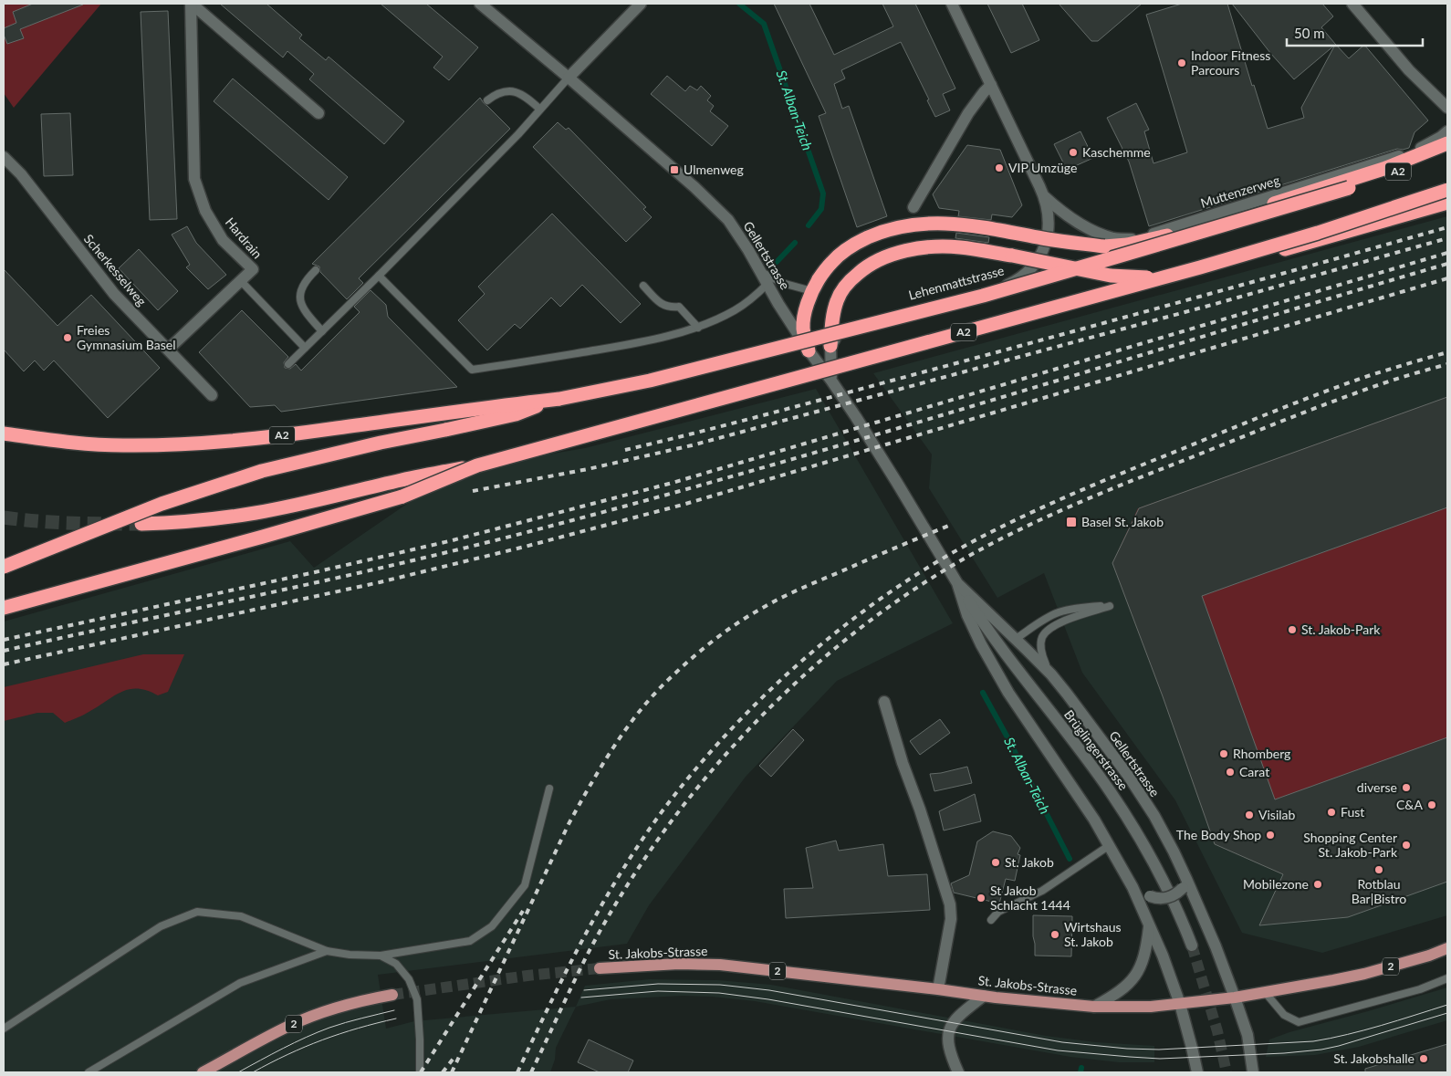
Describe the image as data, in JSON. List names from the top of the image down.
{
  "streets": {
    "highway": ["A2"],
    "main road": ["St. Jakobs-Strasse", "2"],
    "street": [
      "Muttenzerweg",
      "Hardrain",
      "Gellertstrasse",
      "Scherkesselweg",
      "Lehenmattstrasse",
      "Brüglingerstrasse"
    ]
  },
  "crossings": [
    ["Muttenzerweg", "Lehenmattstrasse"],
    ["Hardrain", "Scherkesselweg"],
    ["Gellertstrasse", "Brüglingerstrasse"],
    ["Gellertstrasse", "St. Jakobs-Strasse"]
  ],
  "water": ["St. Alban-Teich"],
  "places": {
    "other": [
      "Indoor Fitness Parcours",
      "Kaschemme",
      "VIP Umzüge",
      "Freies Gymnasium Basel",
      "St. Jakob-Park",
      "Rhomberg",
      "Carat",
      "diverse",
      "C&A",
      "Fust",
      "Visilab",
      "The Body Shop",
      "Shopping Center St. Jakob-Park",
      "St. Jakob",
      "Rotblau Bar|Bistro",
      "Mobilezone",
      "St Jakob Schlacht 1444",
      "Wirtshaus St. Jakob",
      "St. Jakobshalle"
    ],
    "transit": ["Ulmenweg", "Basel St. Jakob"]
  },
  "scale_bar": "50 m"
}
